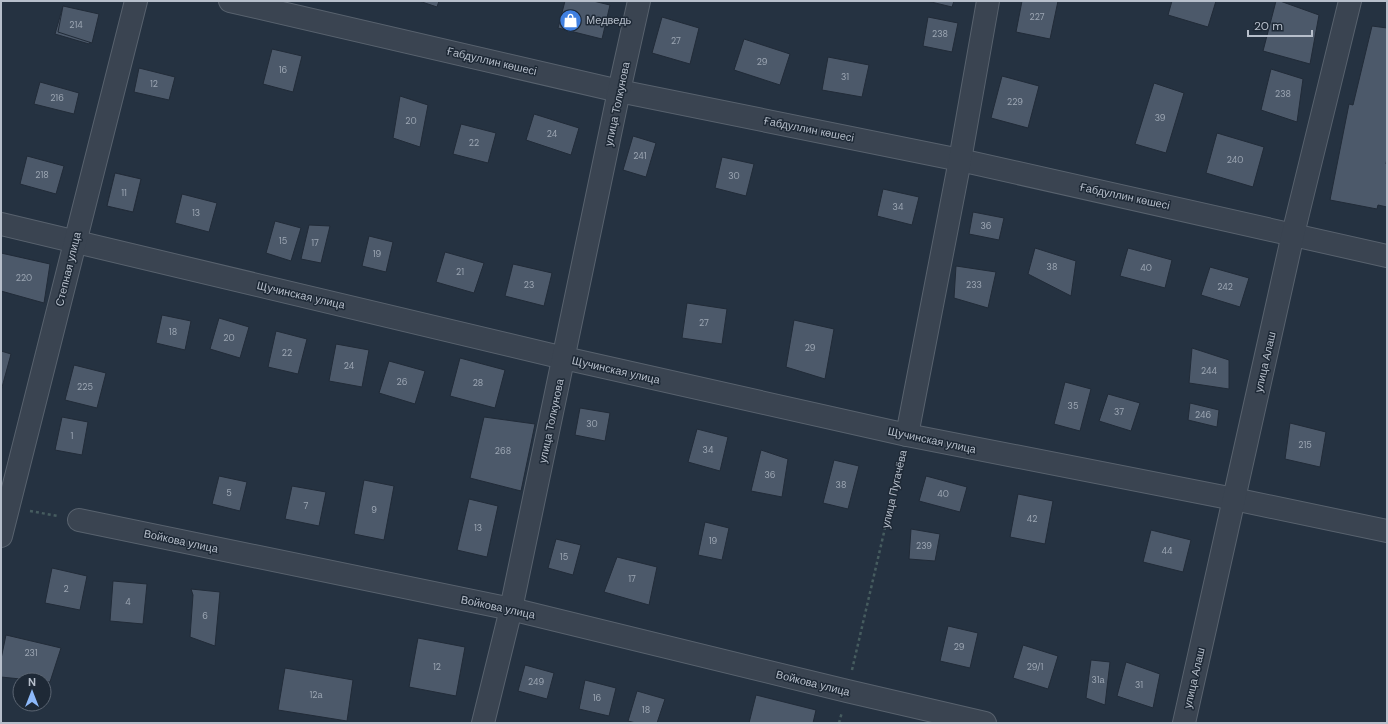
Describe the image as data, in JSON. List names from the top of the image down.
{
  "streets": {
    "street": [
      "Ғабдуллин көшесі",
      "улица Толкунова",
      "Степная улица",
      "Щучинская улица",
      "улица Алаш",
      "улица Пугачёва",
      "Войкова улица"
    ]
  },
  "crossings": [
    ["Ғабдуллин көшесі", "улица Толкунова"],
    ["Ғабдуллин көшесі", "улица Алаш"],
    ["Ғабдуллин көшесі", "улица Пугачёва"],
    ["улица Толкунова", "Щучинская улица"],
    ["улица Толкунова", "Войкова улица"],
    ["Степная улица", "Щучинская улица"],
    ["Щучинская улица", "улица Алаш"],
    ["Щучинская улица", "улица Пугачёва"],
    ["улица Пугачёва", "Войкова улица"]
  ],
  "places": {
    "shop": ["Медведь"]
  },
  "house_numbers": [
    "227",
    "214",
    "238",
    "27",
    "29",
    "16",
    "31",
    "12",
    "238",
    "216",
    "229",
    "39",
    "20",
    "24",
    "22",
    "241",
    "240",
    "218",
    "30",
    "11",
    "34",
    "13",
    "36",
    "15",
    "17",
    "19",
    "38",
    "40",
    "21",
    "220",
    "23",
    "233",
    "242",
    "27",
    "18",
    "20",
    "29",
    "22",
    "24",
    "244",
    "26",
    "28",
    "225",
    "35",
    "37",
    "246",
    "30",
    "1",
    "215",
    "34",
    "268",
    "36",
    "38",
    "5",
    "40",
    "7",
    "9",
    "42",
    "13",
    "19",
    "239",
    "44",
    "15",
    "17",
    "2",
    "4",
    "6",
    "29",
    "231",
    "12",
    "29/1",
    "31а",
    "249",
    "31",
    "12а",
    "16",
    "18"
  ],
  "scale_bar": "20 m",
  "north": "top"
}
